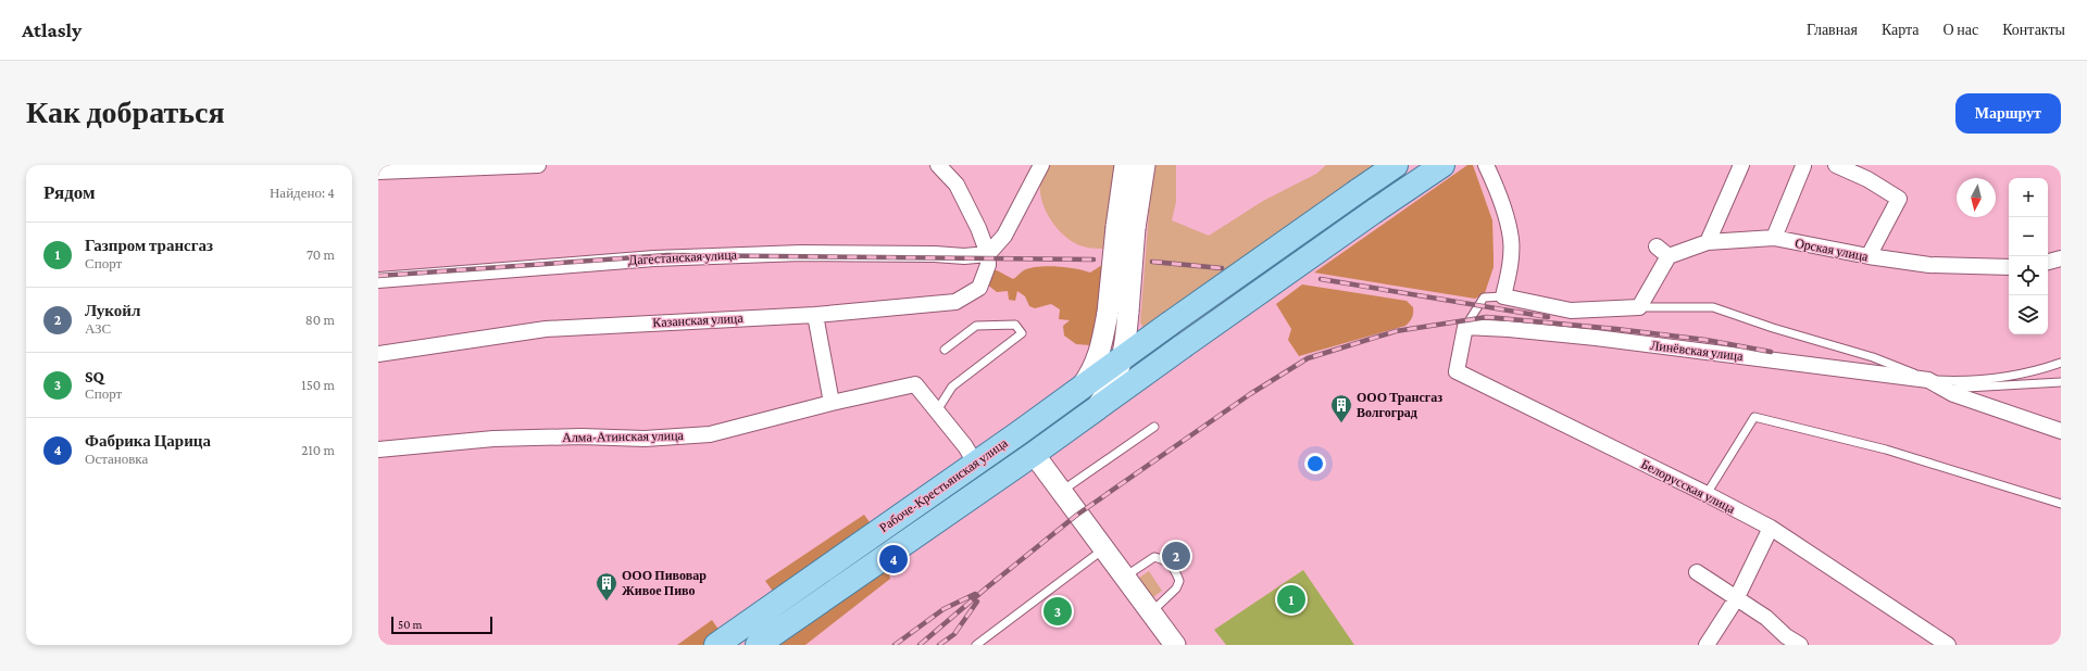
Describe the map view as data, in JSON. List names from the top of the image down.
{
  "streets": {
    "main road": ["Рабоче-Крестьянская улица"],
    "street": [
      "Орская улица",
      "Дагестанская улица",
      "Казанская улица",
      "Линёвская улица",
      "Алма-Атинская улица",
      "Белорусская улица"
    ]
  },
  "crossings": [
    ["Дагестанская улица", "Казанская улица"],
    ["Линёвская улица", "Белорусская улица"]
  ],
  "places": {
    "building": ["ООО Трансгаз Волгоград", "ООО Пивовар Живое Пиво"]
  },
  "scale_bar": "50 m",
  "north": "bottom",
  "page": {
    "header": "Atlasly",
    "nav": [
      "Главная",
      "Карта",
      "О нас",
      "Контакты"
    ],
    "buttons": "Маршрут",
    "title": "Как добраться",
    "heading": ["Рядом", "Найдено: 4"],
    "map_buttons": ["+", "−"],
    "list": [
      {
        "mark": "1",
        "name": "Газпром трансгаз",
        "note": "Спорт",
        "value": "70 m"
      },
      {
        "mark": "2",
        "name": "Лукойл",
        "note": "АЗС",
        "value": "80 m"
      },
      {
        "mark": "3",
        "name": "SQ",
        "note": "Спорт",
        "value": "150 m"
      },
      {
        "mark": "4",
        "name": "Фабрика Царица",
        "note": "Остановка",
        "value": "210 m"
      }
    ],
    "pins": [
      "2",
      "4",
      "1",
      "3"
    ],
    "scale": "50 m"
  }
}
